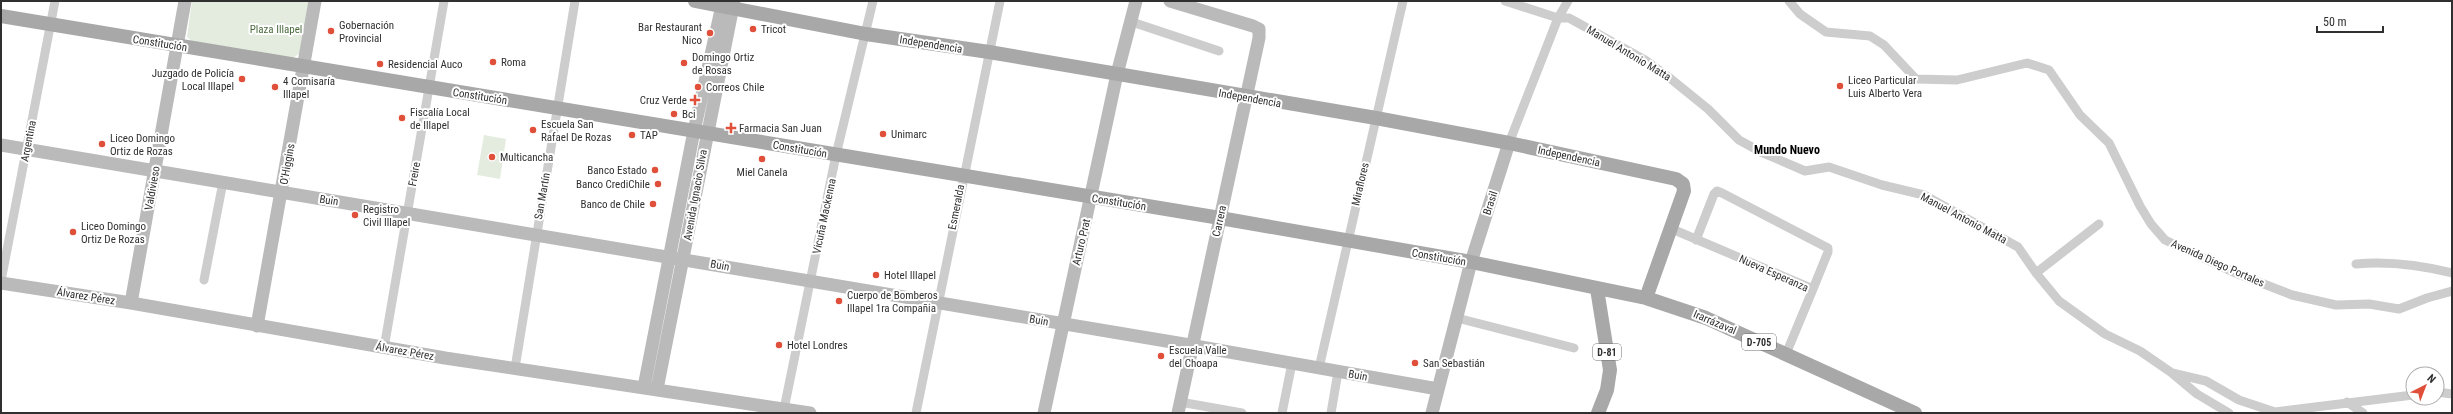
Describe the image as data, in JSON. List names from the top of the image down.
{
  "streets": {
    "main road": [
      "Constitución",
      "Independencia",
      "Irarrázaval",
      "D-705",
      "D-81"
    ],
    "street": [
      "Manuel Antonio Matta",
      "Argentina",
      "O'Higgins",
      "Freire",
      "Miraflores",
      "Valdivieso",
      "Avenida Ignacio Silva",
      "San Martín",
      "Buin",
      "Brasil",
      "Esmeralda",
      "Vicuña Mackenna",
      "Carrera",
      "Arturo Prat",
      "Avenida Diego Portales",
      "Nueva Esperanza",
      "Álvarez Pérez"
    ]
  },
  "crossings": [
    ["Constitución", "Argentina"],
    ["Constitución", "O'Higgins"],
    ["Constitución", "Freire"],
    ["Constitución", "Miraflores"],
    ["Constitución", "Valdivieso"],
    ["Constitución", "Avenida Ignacio Silva"],
    ["Constitución", "San Martín"],
    ["Constitución", "Brasil"],
    ["Constitución", "Esmeralda"],
    ["Constitución", "Vicuña Mackenna"],
    ["Constitución", "Carrera"],
    ["Constitución", "Arturo Prat"],
    ["Constitución", "Irarrázaval"],
    ["Constitución", "D-81"],
    ["Independencia", "Miraflores"],
    ["Independencia", "Avenida Ignacio Silva"],
    ["Independencia", "Brasil"],
    ["Independencia", "Esmeralda"],
    ["Independencia", "Vicuña Mackenna"],
    ["Independencia", "Carrera"],
    ["Independencia", "Arturo Prat"],
    ["Independencia", "Nueva Esperanza"],
    ["Independencia", "Irarrázaval"],
    ["Manuel Antonio Matta", "Brasil"],
    ["Argentina", "Buin"],
    ["Argentina", "Álvarez Pérez"],
    ["O'Higgins", "Buin"],
    ["O'Higgins", "Álvarez Pérez"],
    ["Freire", "Buin"],
    ["Freire", "Álvarez Pérez"],
    ["Miraflores", "Buin"],
    ["Valdivieso", "Buin"],
    ["Valdivieso", "Álvarez Pérez"],
    ["Avenida Ignacio Silva", "Buin"],
    ["Avenida Ignacio Silva", "Álvarez Pérez"],
    ["San Martín", "Buin"],
    ["San Martín", "Álvarez Pérez"],
    ["Buin", "Brasil"],
    ["Buin", "Esmeralda"],
    ["Buin", "Vicuña Mackenna"],
    ["Buin", "Carrera"],
    ["Buin", "Arturo Prat"],
    ["Vicuña Mackenna", "Álvarez Pérez"],
    ["Nueva Esperanza", "Irarrázaval"],
    ["Irarrázaval", "D-81"]
  ],
  "districts": ["Mundo Nuevo"],
  "parks": ["Plaza Illapel"],
  "places": {
    "other": [
      "Tricot",
      "Gobernación Provincial",
      "Bar Restaurant Nico",
      "Roma",
      "Domingo Ortiz de Rosas",
      "Residencial Auco",
      "Juzgado de Policía Local Illapel",
      "Liceo Particular Luis Alberto Vera",
      "4 Comisaría Illapel",
      "Correos Chile",
      "Bci",
      "Fiscalía Local de Illapel",
      "Escuela San Rafael De Rozas",
      "Unimarc",
      "TAP",
      "Liceo Domingo Ortiz de Rozas",
      "Multicancha",
      "Miel Canela",
      "Banco Estado",
      "Banco CrediChile",
      "Banco de Chile",
      "Registro Civil Illapel",
      "Liceo Domingo Ortiz De Rozas",
      "Hotel Illapel",
      "Cuerpo de Bomberos Illapel 1ra Compañia",
      "Hotel Londres",
      "Escuela Valle del Choapa",
      "San Sebastián"
    ],
    "health": ["Cruz Verde", "Farmacia San Juan"]
  },
  "scale_bar": "50 m",
  "north": "top right"
}
